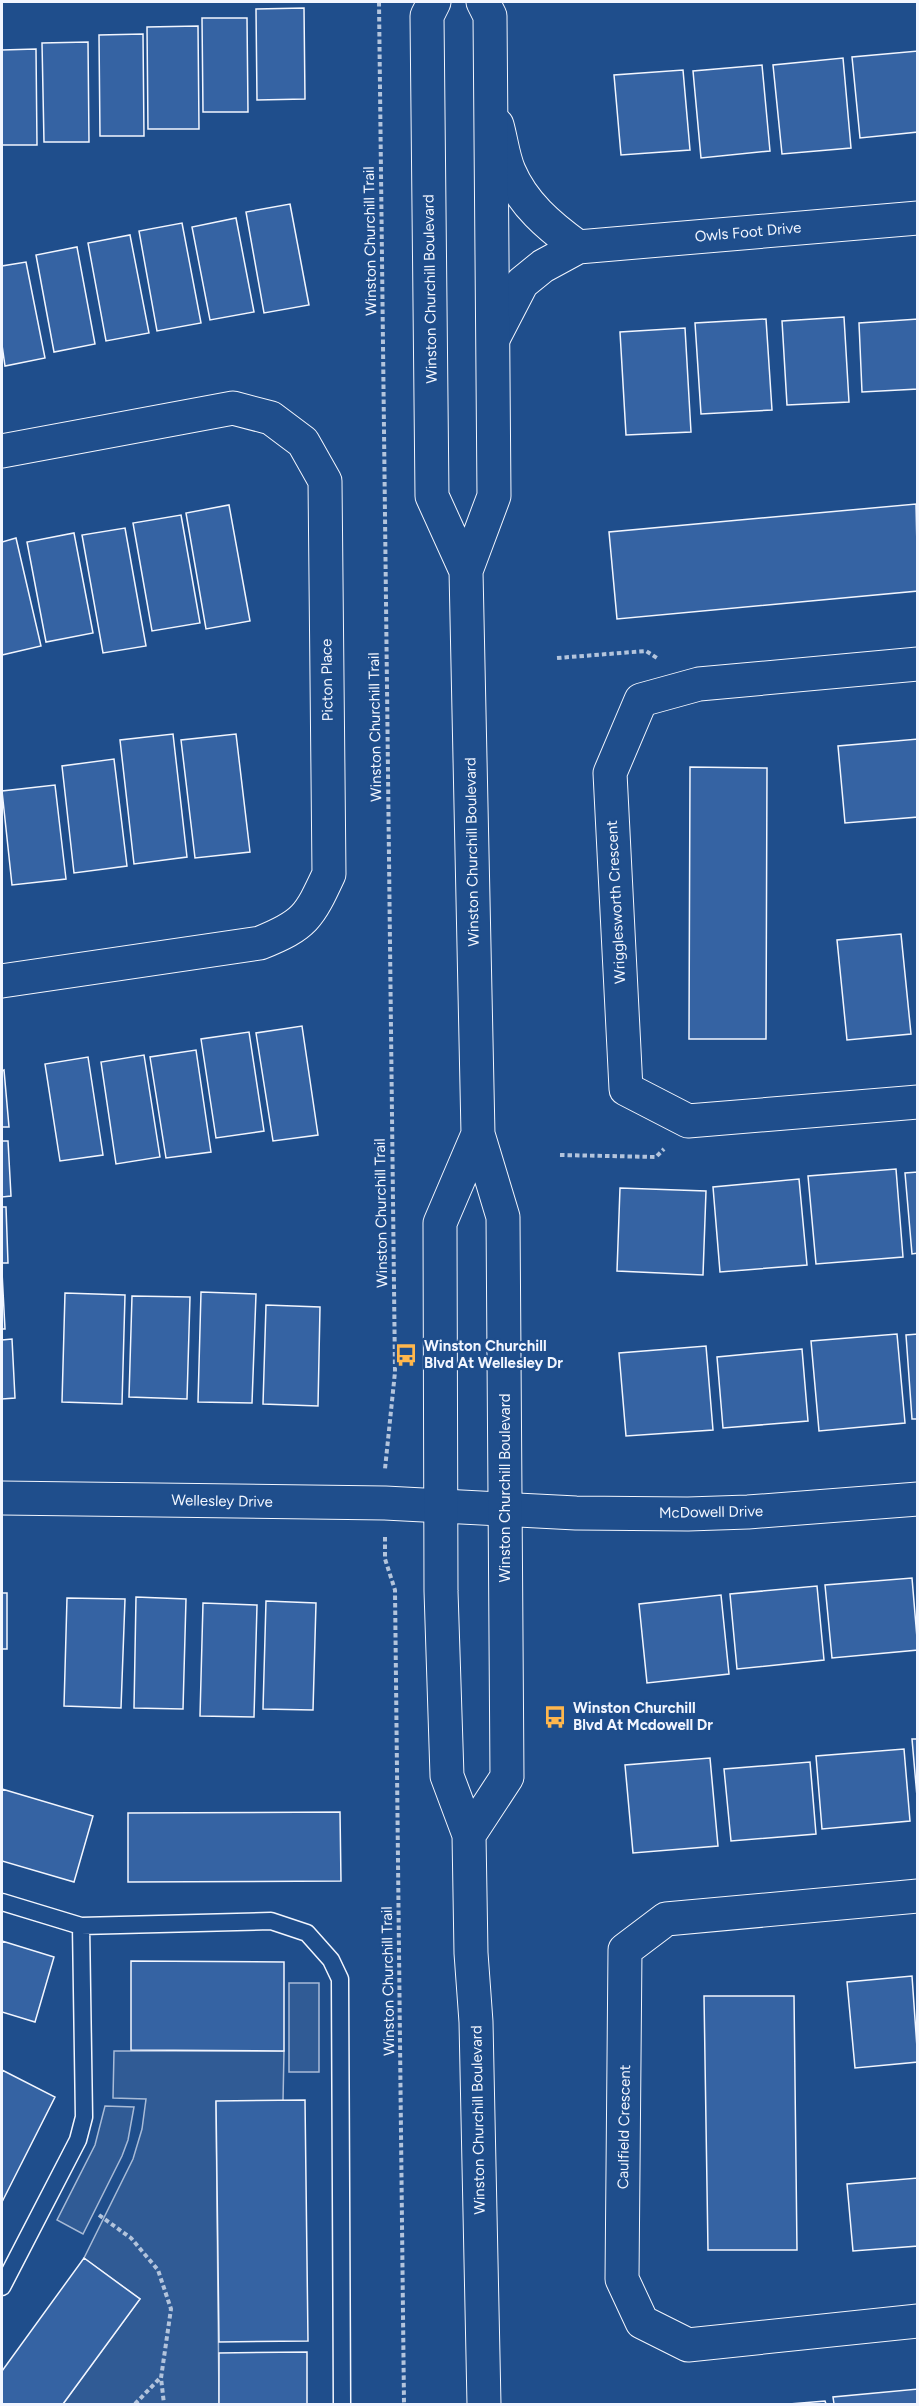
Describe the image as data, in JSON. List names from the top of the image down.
{
  "streets": {
    "street": [
      "Owls Foot Drive",
      "Winston Churchill Boulevard",
      "Picton Place",
      "Wrigglesworth Crescent",
      "Wellesley Drive",
      "McDowell Drive",
      "Caulfield Crescent"
    ],
    "path": ["Winston Churchill Trail"]
  },
  "crossings": [
    ["Owls Foot Drive", "Winston Churchill Boulevard"],
    ["Winston Churchill Boulevard", "Wellesley Drive"],
    ["Winston Churchill Boulevard", "McDowell Drive"],
    ["Wellesley Drive", "McDowell Drive"]
  ],
  "places": {
    "bus stop": ["Winston Churchill Blvd At Wellesley Dr", "Winston Churchill Blvd At Mcdowell Dr"]
  }
}
